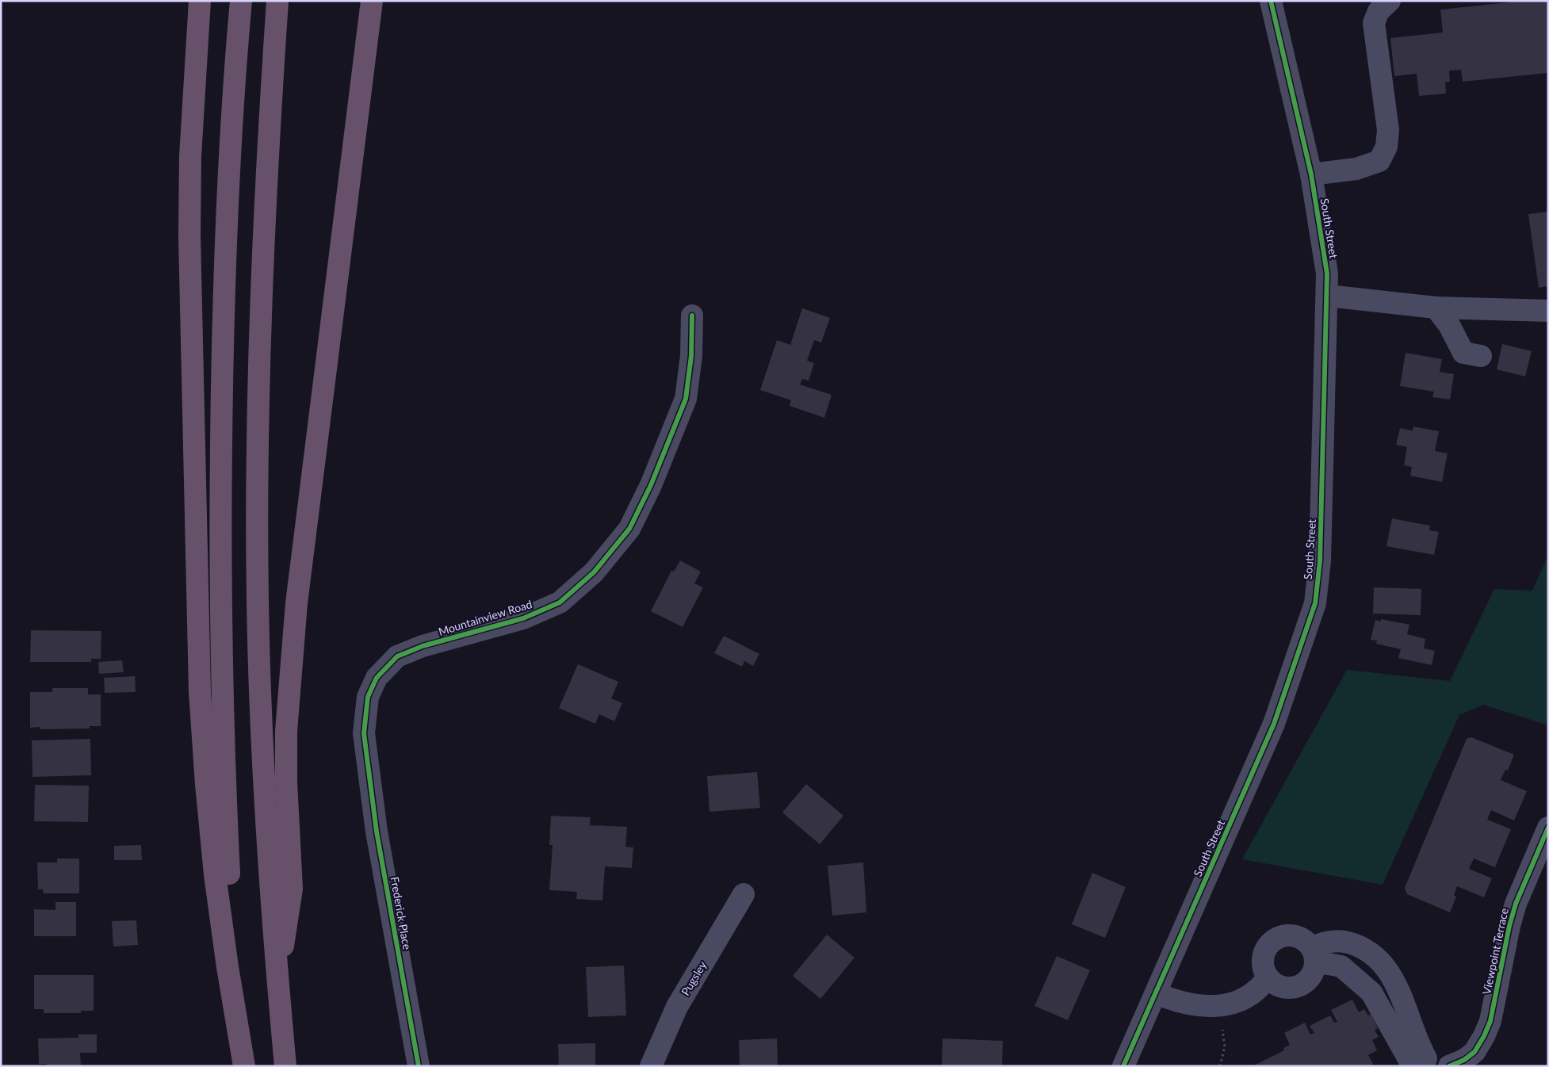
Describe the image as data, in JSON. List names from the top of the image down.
{
  "streets": {
    "street": [
      "South Street",
      "Mountainview Road",
      "Frederick Place",
      "Viewpoint Terrace",
      "Pugsley"
    ]
  },
  "crossings": [
    ["Mountainview Road", "Frederick Place"]
  ]
}
